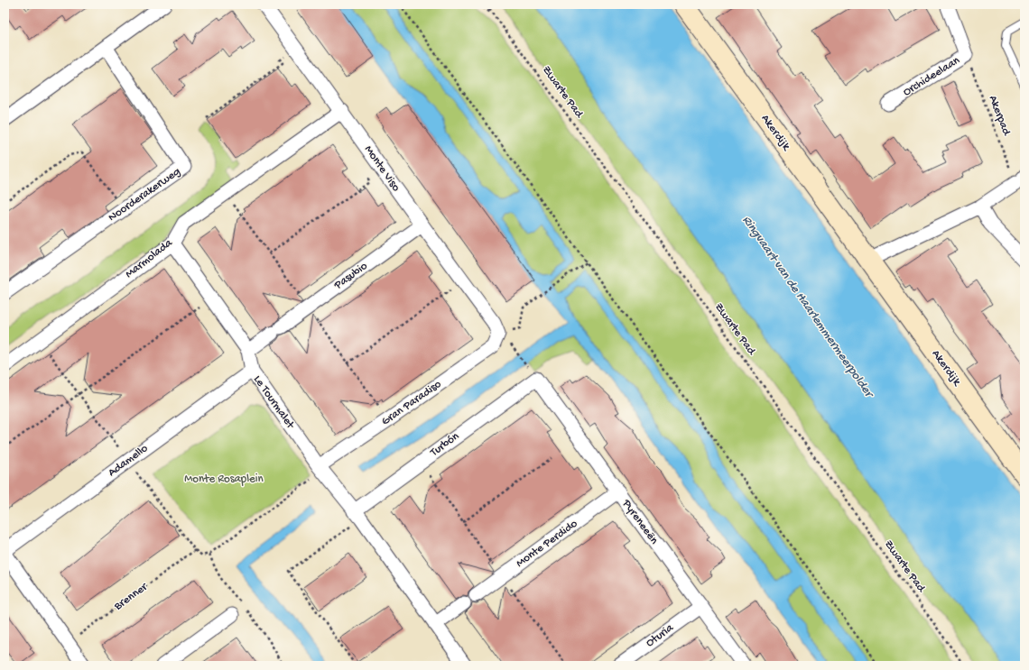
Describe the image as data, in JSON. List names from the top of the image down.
{
  "streets": {
    "street": [
      "Orchideelaan",
      "Akerdijk",
      "Monte Viso",
      "Noorderakerweg",
      "Marmolada",
      "Pasubio",
      "Le Tourmalet",
      "Gran Paradiso",
      "Turbón",
      "Adamello",
      "Pyreneeën",
      "Monte Perdido",
      "Oturia"
    ],
    "path": ["Zwarte Pad", "Akerpad", "Brenner"]
  },
  "crossings": [
    ["Orchideelaan", "Akerpad"],
    ["Monte Viso", "Marmolada"],
    ["Monte Viso", "Pasubio"],
    ["Monte Viso", "Gran Paradiso"],
    ["Marmolada", "Le Tourmalet"],
    ["Pasubio", "Le Tourmalet"],
    ["Le Tourmalet", "Gran Paradiso"],
    ["Le Tourmalet", "Turbón"],
    ["Le Tourmalet", "Adamello"],
    ["Turbón", "Pyreneeën"],
    ["Pyreneeën", "Monte Perdido"],
    ["Pyreneeën", "Oturia"]
  ],
  "water": ["Ringvaart van de Haarlemmermeerpolder"],
  "parks": ["Monte Rosaplein"]
}
